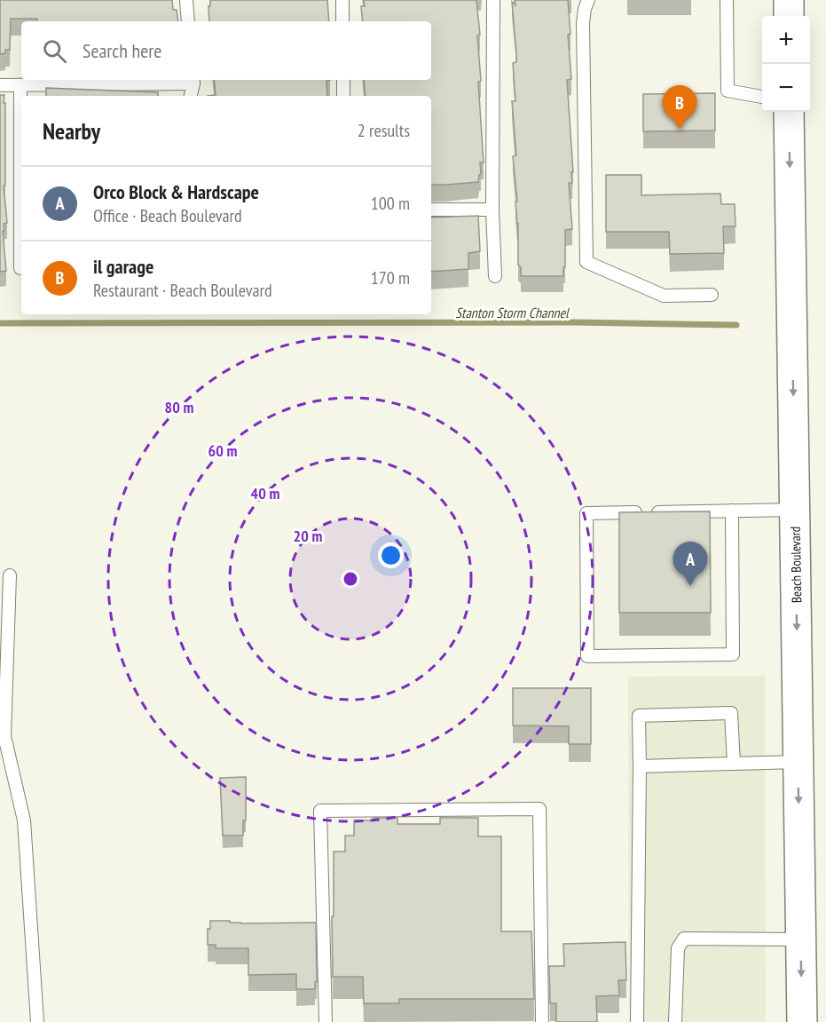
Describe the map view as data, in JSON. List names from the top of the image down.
{
  "streets": {
    "main road": ["Beach Boulevard"]
  },
  "one_way": ["Beach Boulevard"],
  "water": ["Stanton Storm Channel"],
  "page": {
    "map_buttons": ["+", "−"],
    "search": "Search here",
    "pins": ["B", "A"],
    "heading": ["Nearby", "2 results"],
    "list": [
      {
        "mark": "A",
        "name": "Orco Block & Hardscape",
        "note": "Office · Beach Boulevard",
        "value": "100 m"
      },
      {
        "mark": "B",
        "name": "il garage",
        "note": "Restaurant · Beach Boulevard",
        "value": "170 m"
      }
    ]
  },
  "rings": [
    "80 m",
    "60 m",
    "40 m",
    "20 m"
  ]
}
